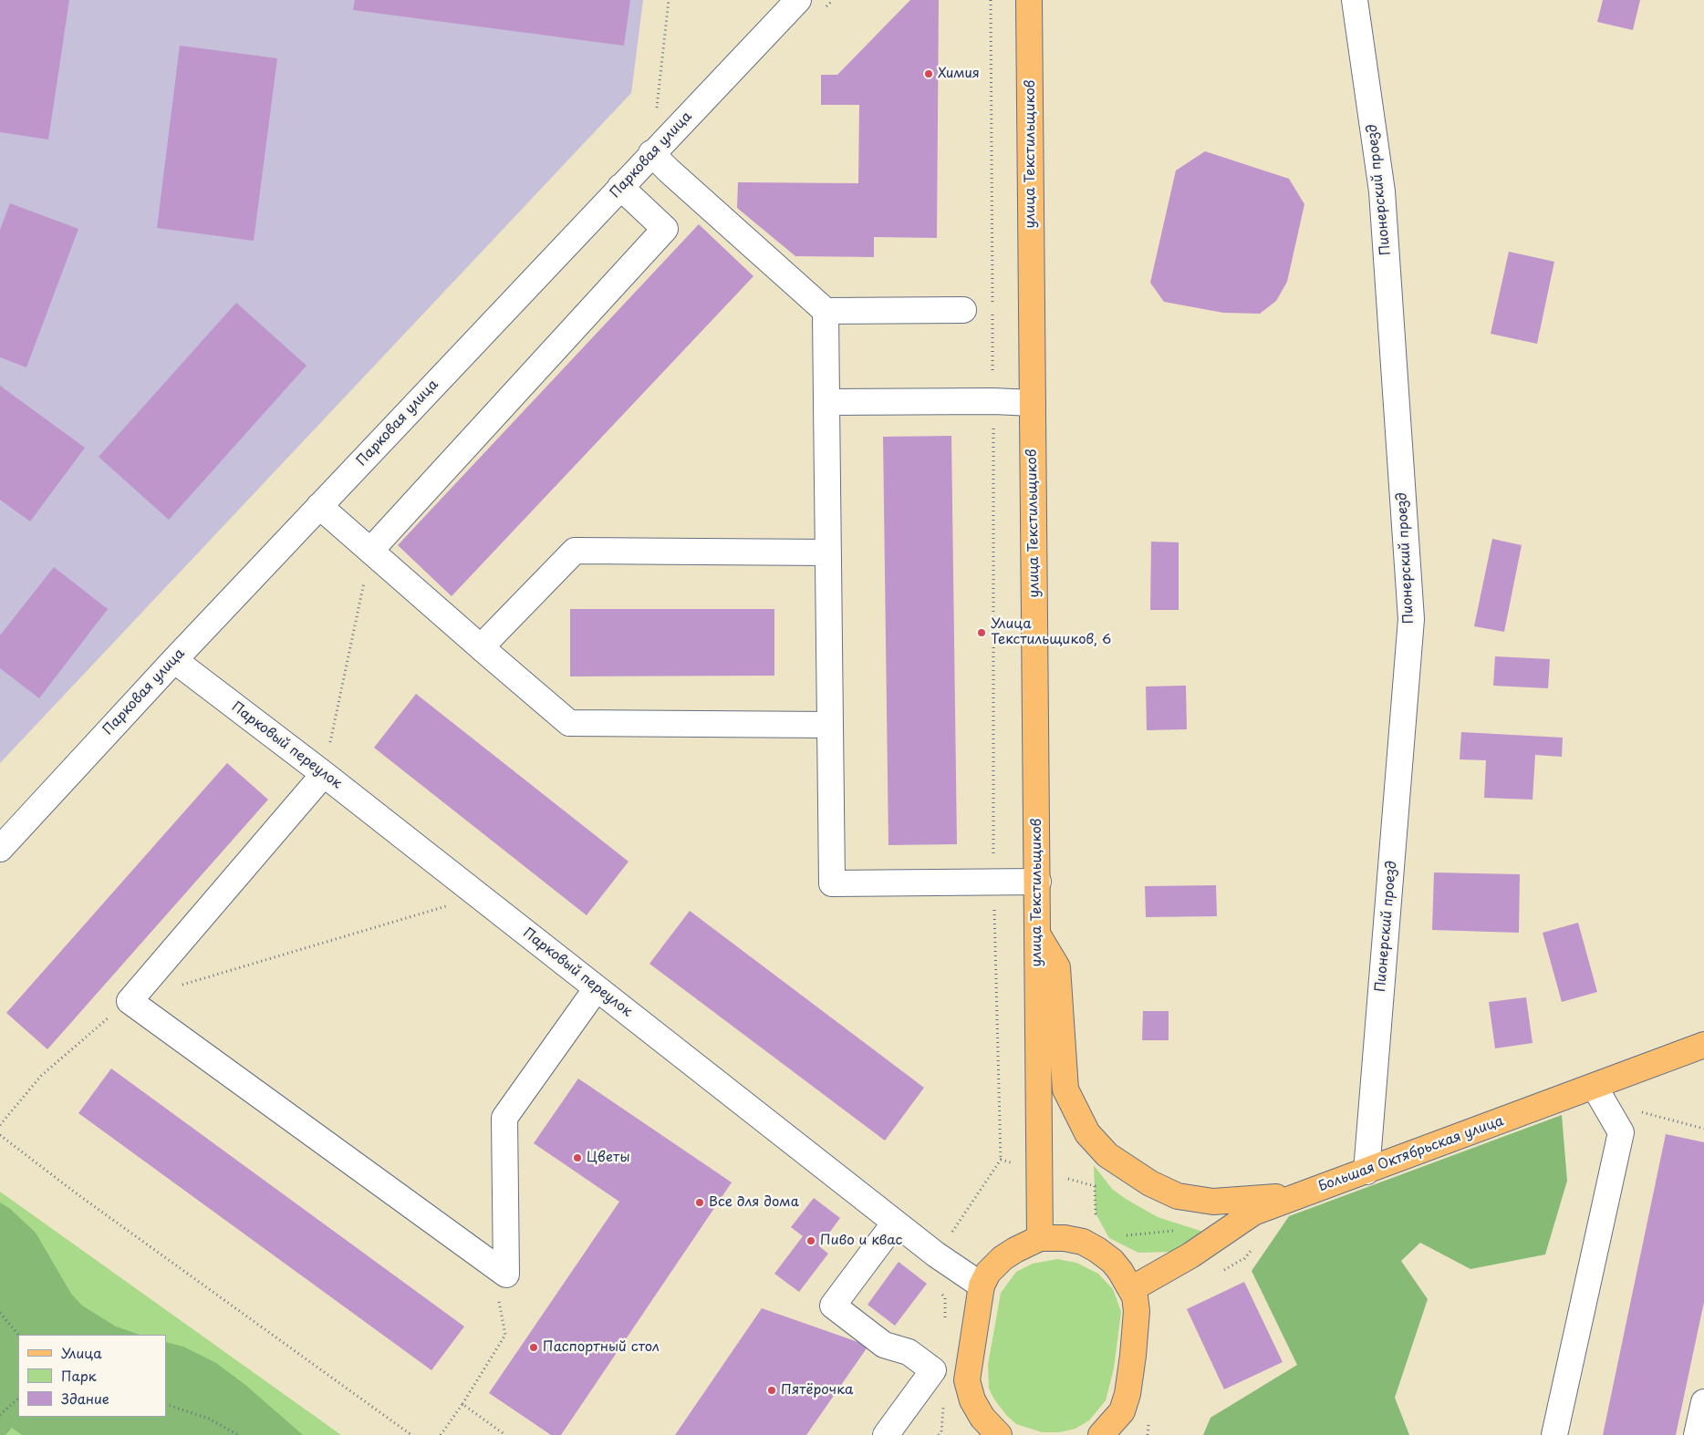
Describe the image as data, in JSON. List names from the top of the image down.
{
  "streets": {
    "main road": ["улица Текстильщиков", "Большая Октябрьская улица"],
    "street": ["Парковая улица", "Пионерский проезд", "Парковый переулок"]
  },
  "crossings": [
    ["Парковая улица", "Парковый переулок"],
    ["Пионерский проезд", "Большая Октябрьская улица"]
  ],
  "places": [
    "Химия",
    "Улица Текстильщиков, 6",
    "Цветы",
    "Все для дома",
    "Пиво и квас",
    "Паспортный стол",
    "Пятёрочка"
  ],
  "legend": ["Улица", "Парк", "Здание"]
}
